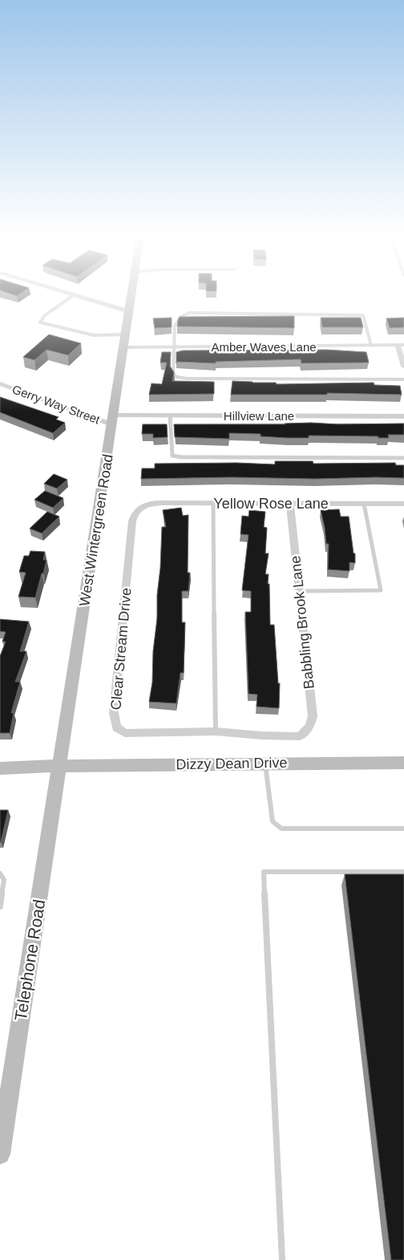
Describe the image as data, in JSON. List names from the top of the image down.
{
  "streets": {
    "main road": ["West Wintergreen Road"],
    "street": [
      "Amber Waves Lane",
      "Gerry Way Street",
      "Hillview Lane",
      "Yellow Rose Lane",
      "Babbling Brook Lane",
      "Clear Stream Drive",
      "Dizzy Dean Drive",
      "Telephone Road"
    ]
  },
  "crossings": [
    ["Amber Waves Lane", "West Wintergreen Road"],
    ["Gerry Way Street", "Hillview Lane"],
    ["Gerry Way Street", "West Wintergreen Road"],
    ["Hillview Lane", "West Wintergreen Road"],
    ["Yellow Rose Lane", "Babbling Brook Lane"],
    ["Yellow Rose Lane", "Clear Stream Drive"],
    ["West Wintergreen Road", "Dizzy Dean Drive"],
    ["West Wintergreen Road", "Telephone Road"],
    ["Babbling Brook Lane", "Clear Stream Drive"],
    ["Dizzy Dean Drive", "Telephone Road"]
  ]
}
